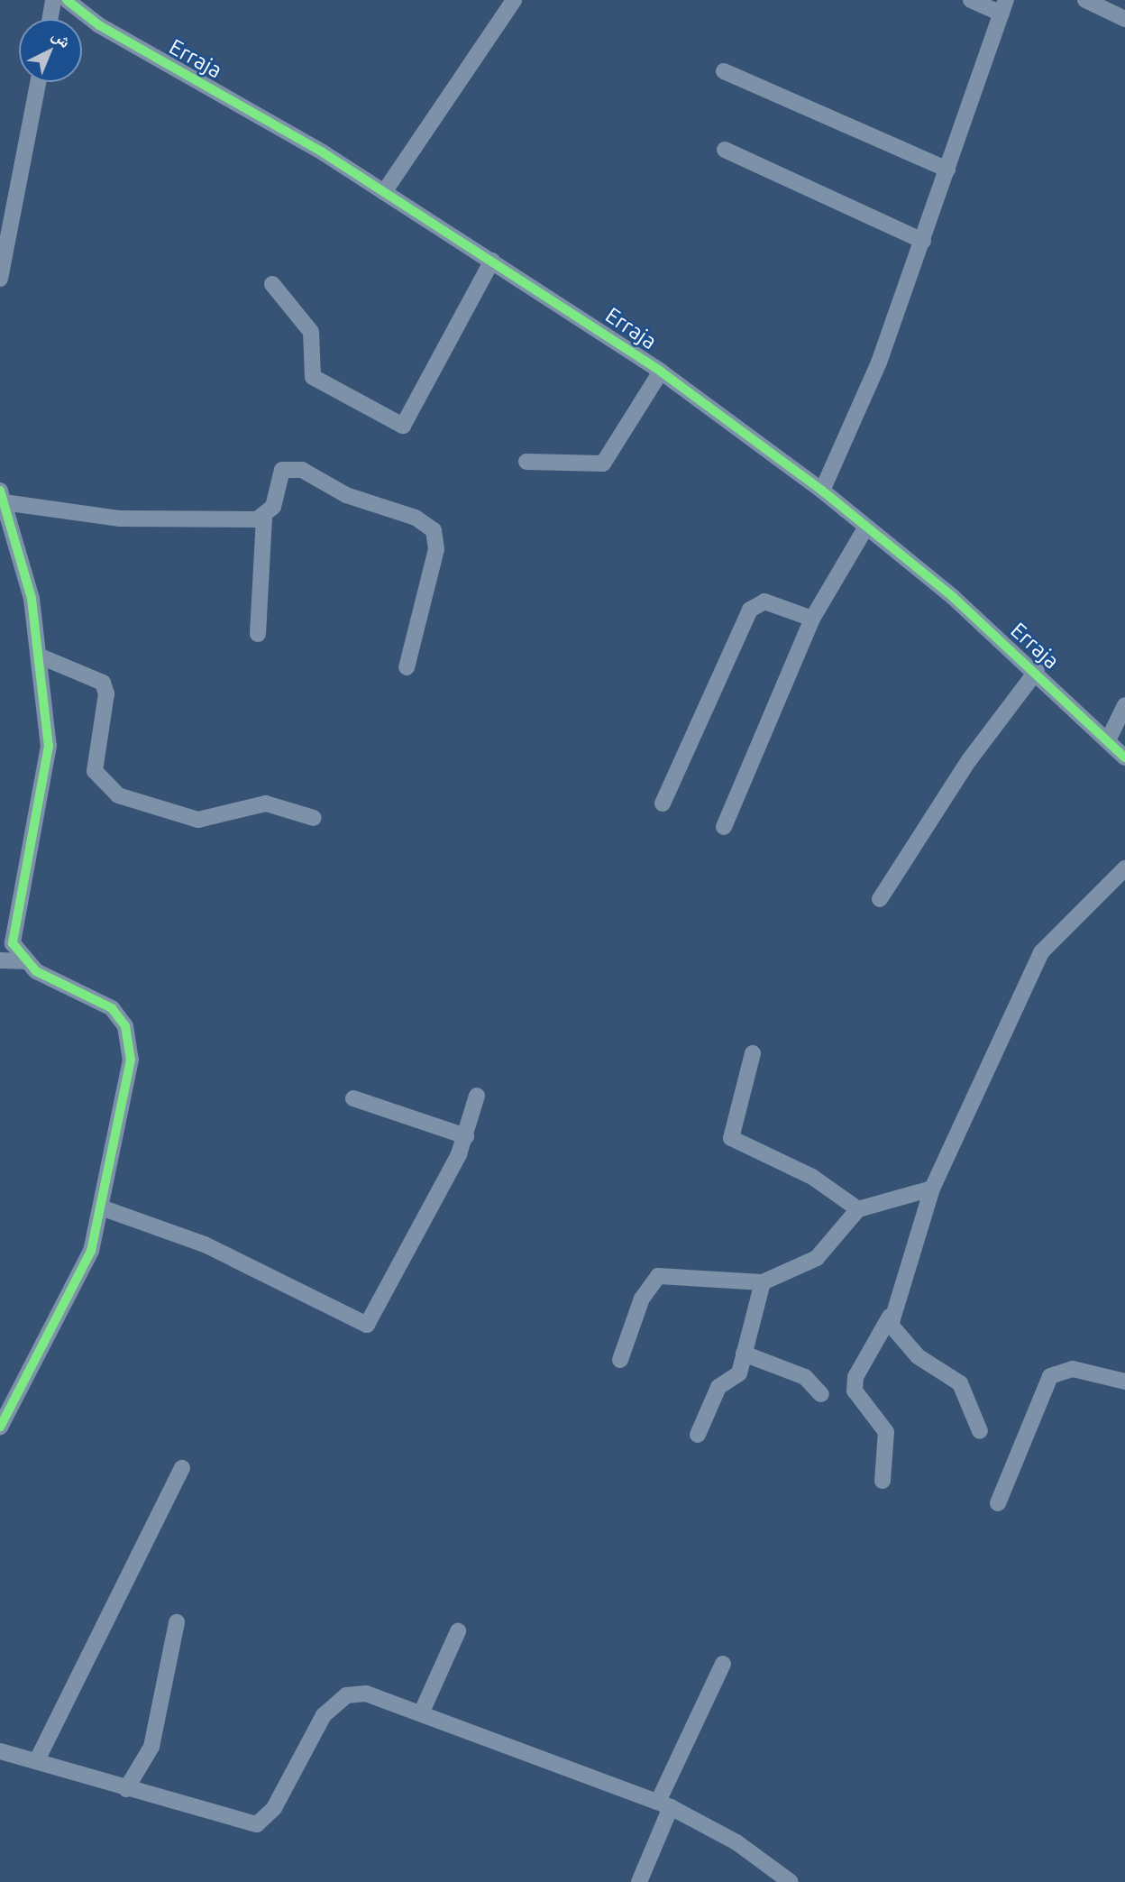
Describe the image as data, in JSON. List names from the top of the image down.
{
  "streets": {
    "street": ["Erraja"]
  },
  "north": "top right"
}
